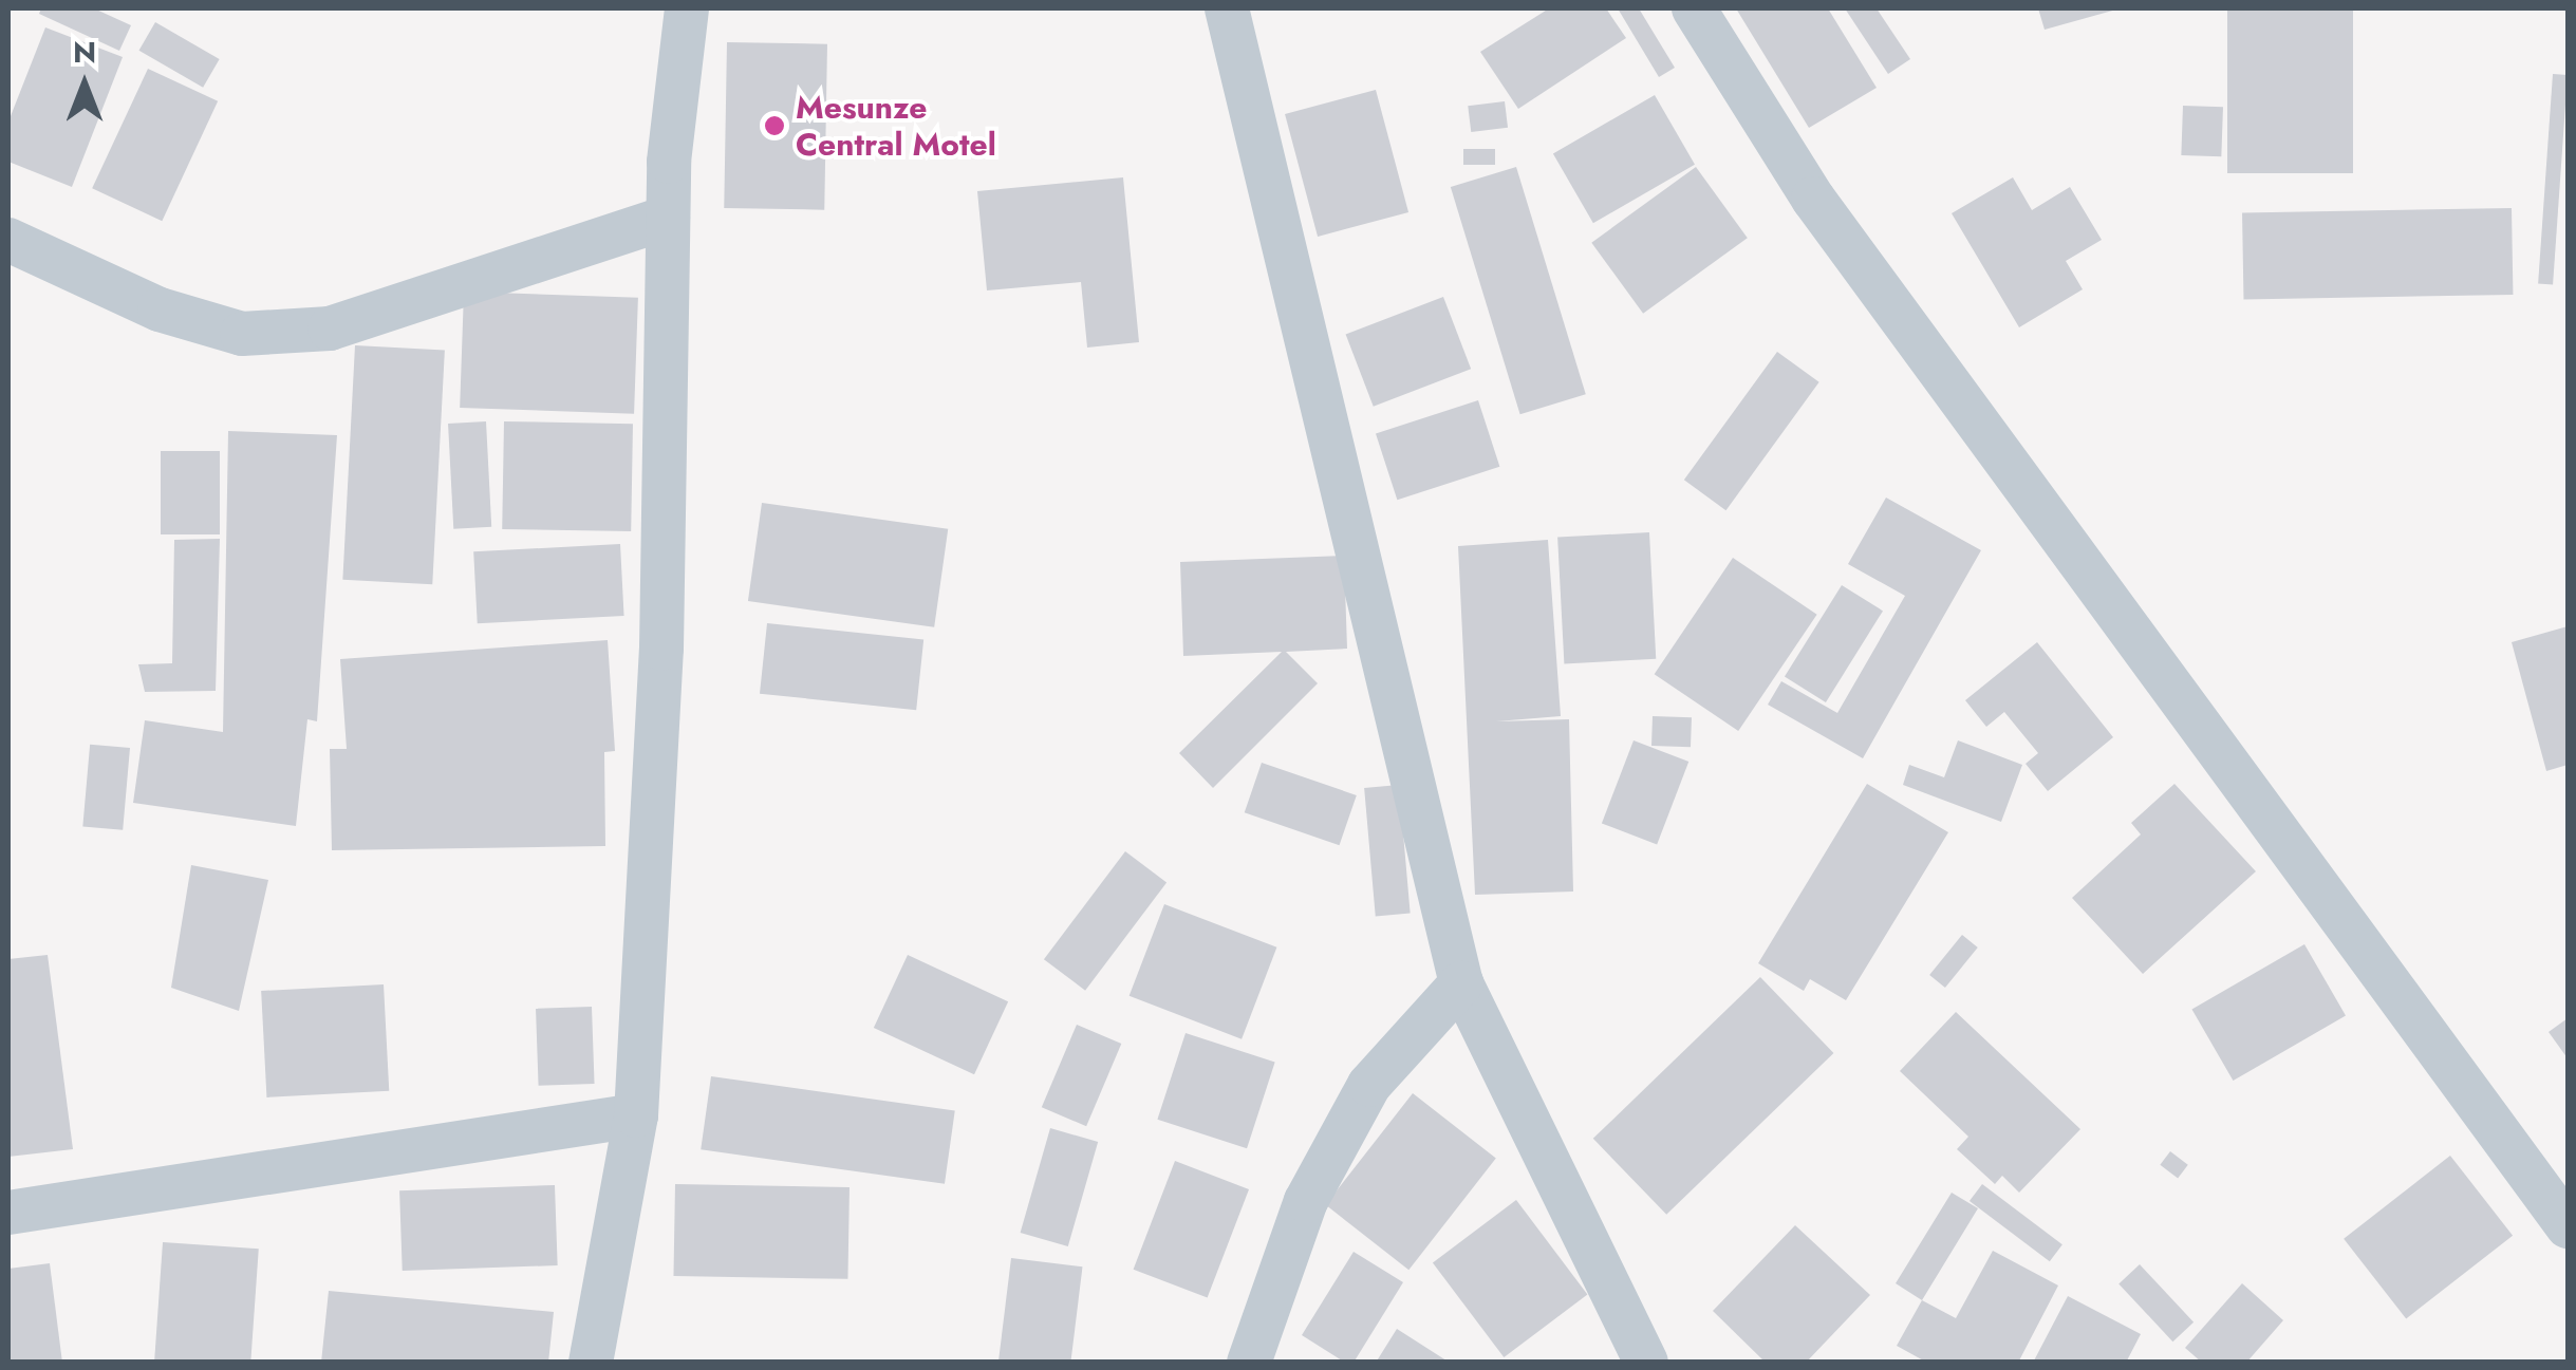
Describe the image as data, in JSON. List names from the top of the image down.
{
  "places": ["Mesunze Central Motel"],
  "north": "top"
}
